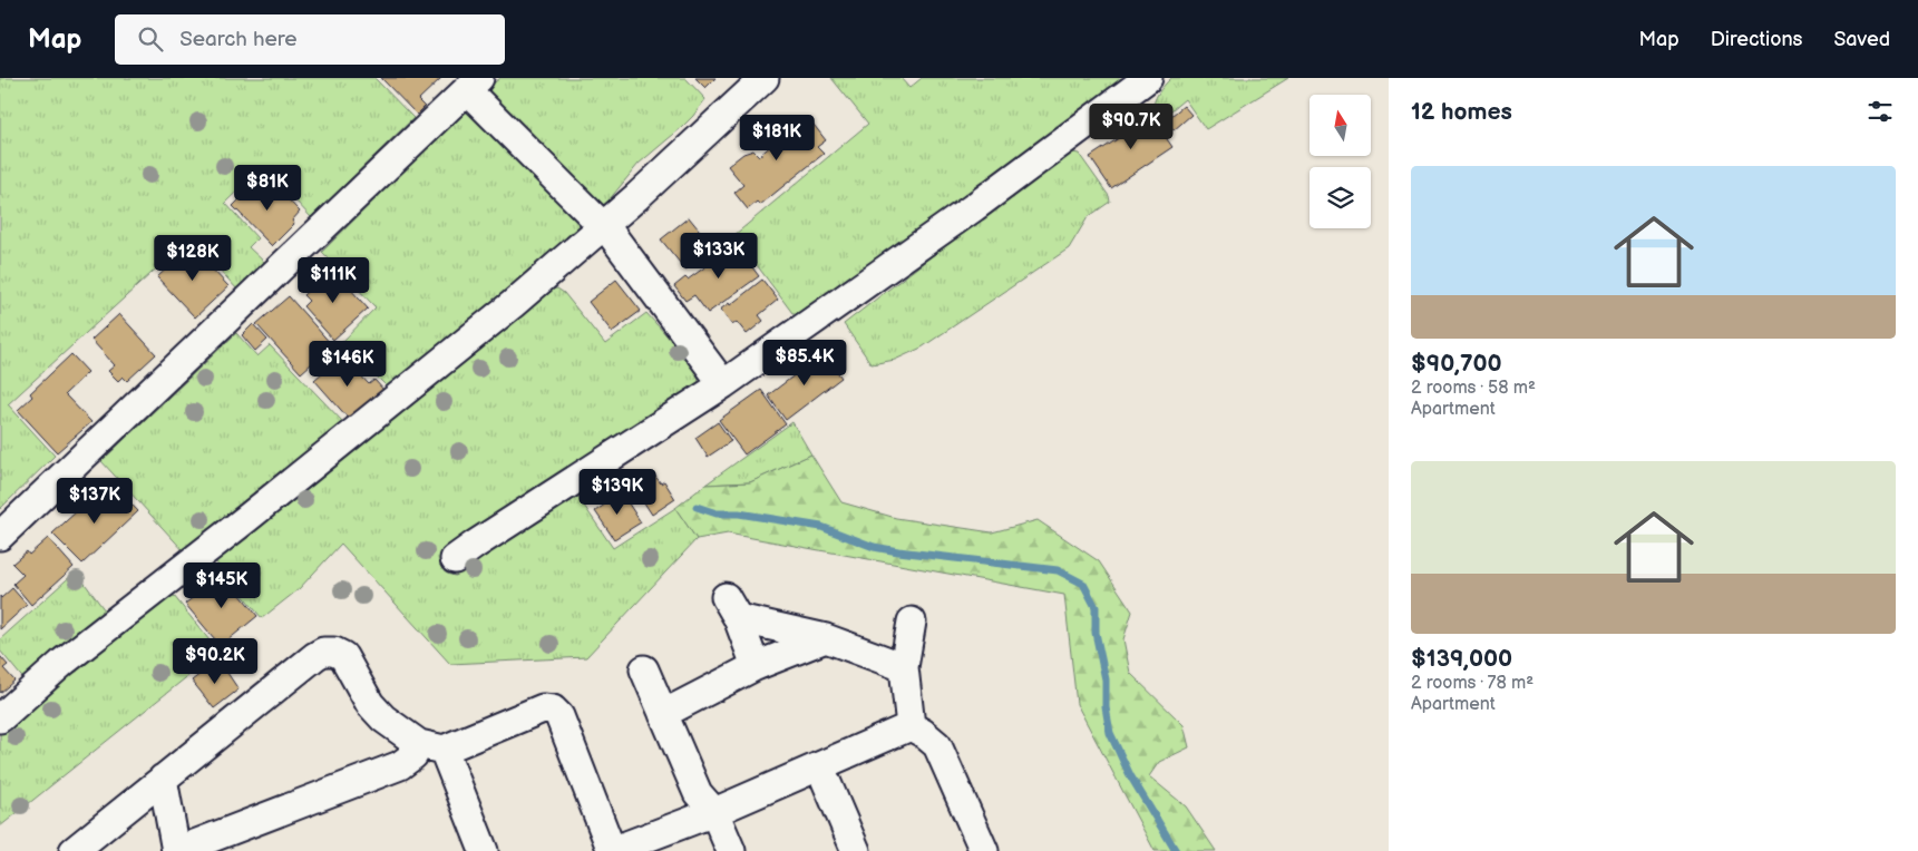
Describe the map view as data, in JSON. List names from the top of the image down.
{
  "north": "top",
  "page": {
    "header": "Map",
    "search": "Search here",
    "nav": ["Map", "Directions", "Saved"],
    "heading": "12 homes",
    "price": [
      "$90.7K",
      "$181K",
      "$81K",
      "$133K",
      "$128K",
      "$111K",
      "$85.4K",
      "$146K",
      "$139K",
      "$137K",
      "$145K",
      "$90.2K"
    ],
    "list": [
      {
        "name": "$90,700",
        "note": "2 rooms · 58 m² · Apartment"
      },
      {
        "name": "$139,000",
        "note": "2 rooms · 78 m² · Apartment"
      }
    ]
  }
}
